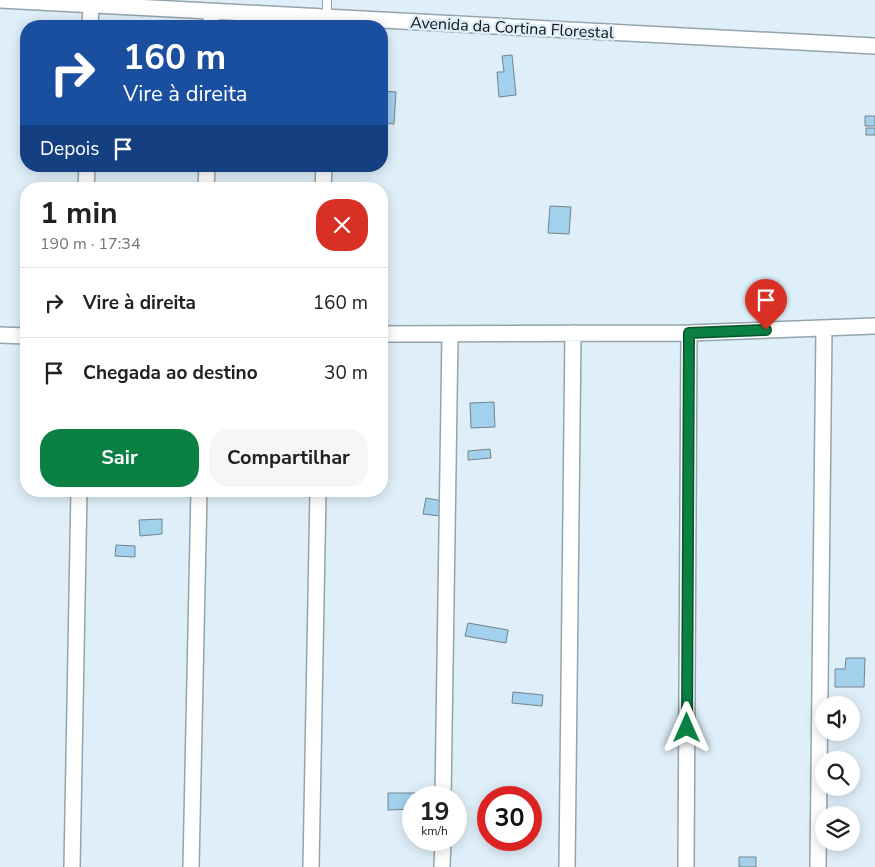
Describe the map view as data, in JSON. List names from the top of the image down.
{
  "streets": {
    "street": ["Avenida da Cortina Florestal"]
  },
  "page": {
    "turn": ["160 m", "Vire à direita"],
    "then": "Depois",
    "heading": ["1 min", "190 m · 17:34"],
    "list": [
      {
        "name": "Vire à direita",
        "value": "160 m"
      },
      {
        "name": "Chegada ao destino",
        "value": "30 m"
      }
    ],
    "buttons": ["Sair", "Compartilhar"],
    "speed": "19 km/h",
    "limit": "30"
  }
}
